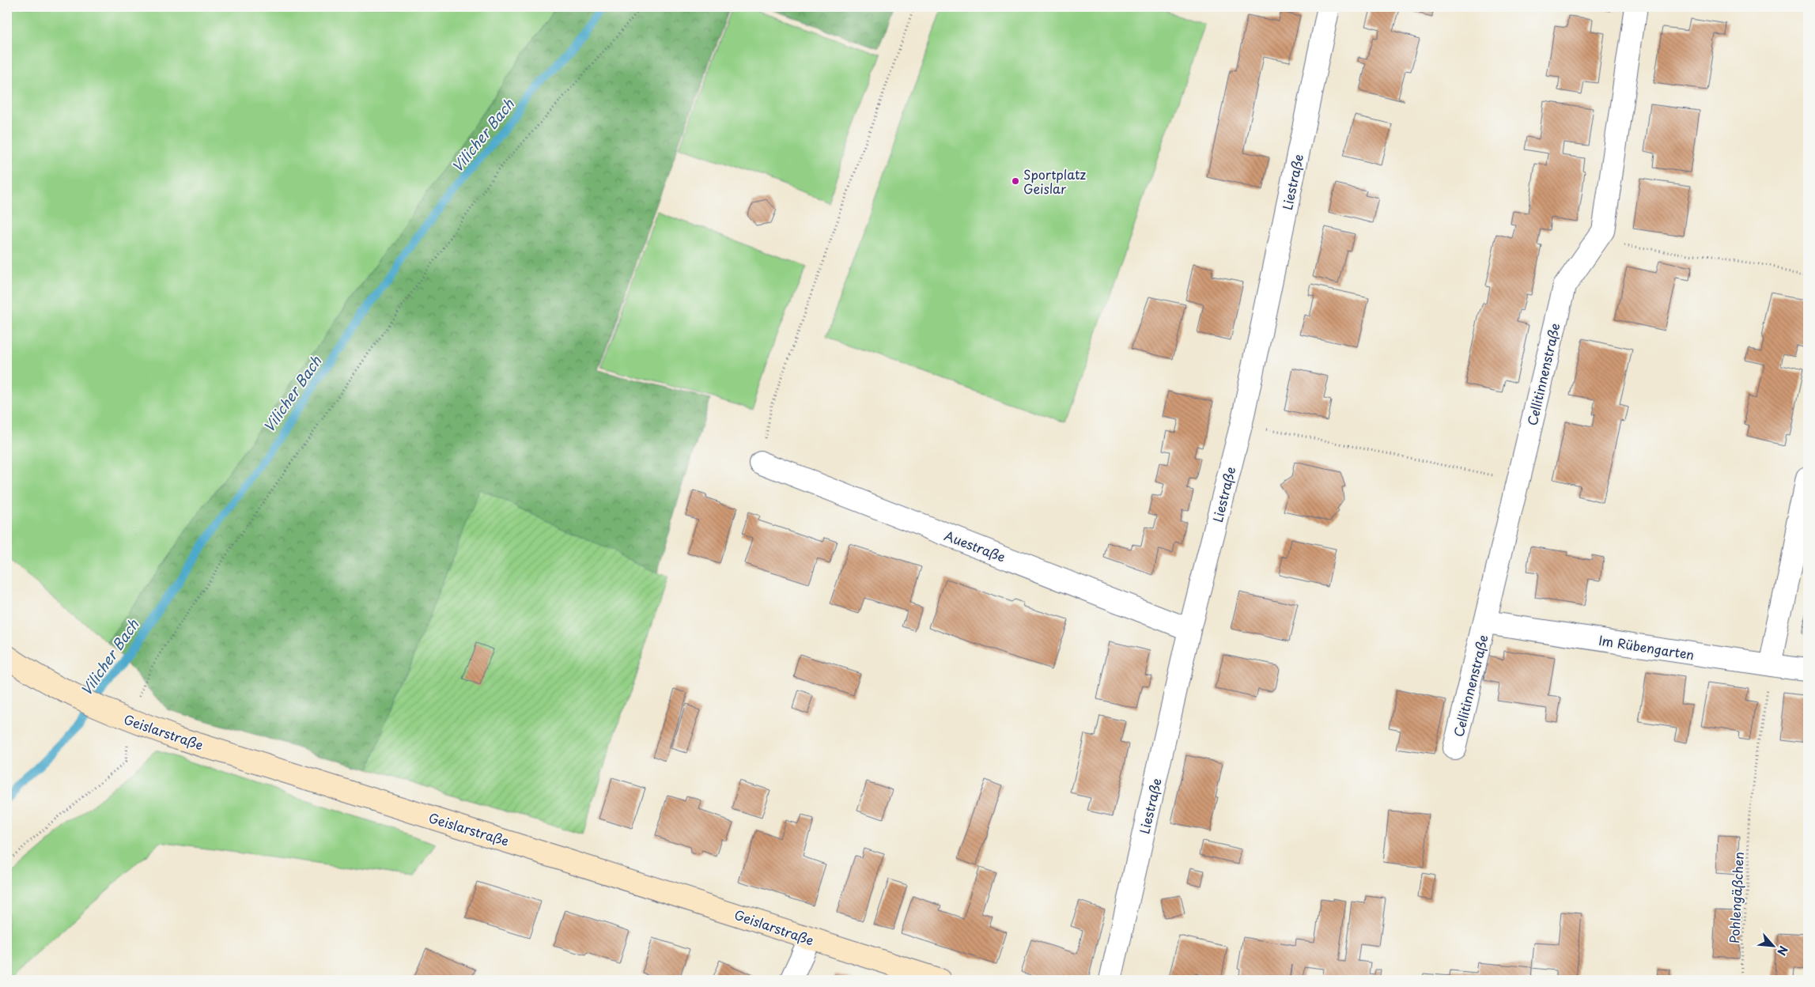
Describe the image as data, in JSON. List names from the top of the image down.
{
  "streets": {
    "street": [
      "Liestraße",
      "Cellitinnenstraße",
      "Auestraße",
      "Im Rübengarten",
      "Geislarstraße"
    ],
    "path": ["Pohlengäßchen"]
  },
  "crossings": [
    ["Liestraße", "Auestraße"],
    ["Cellitinnenstraße", "Im Rübengarten"],
    ["Im Rübengarten", "Pohlengäßchen"]
  ],
  "water": ["Vilicher Bach"],
  "places": ["Sportplatz Geislar"],
  "north": "bottom right"
}
